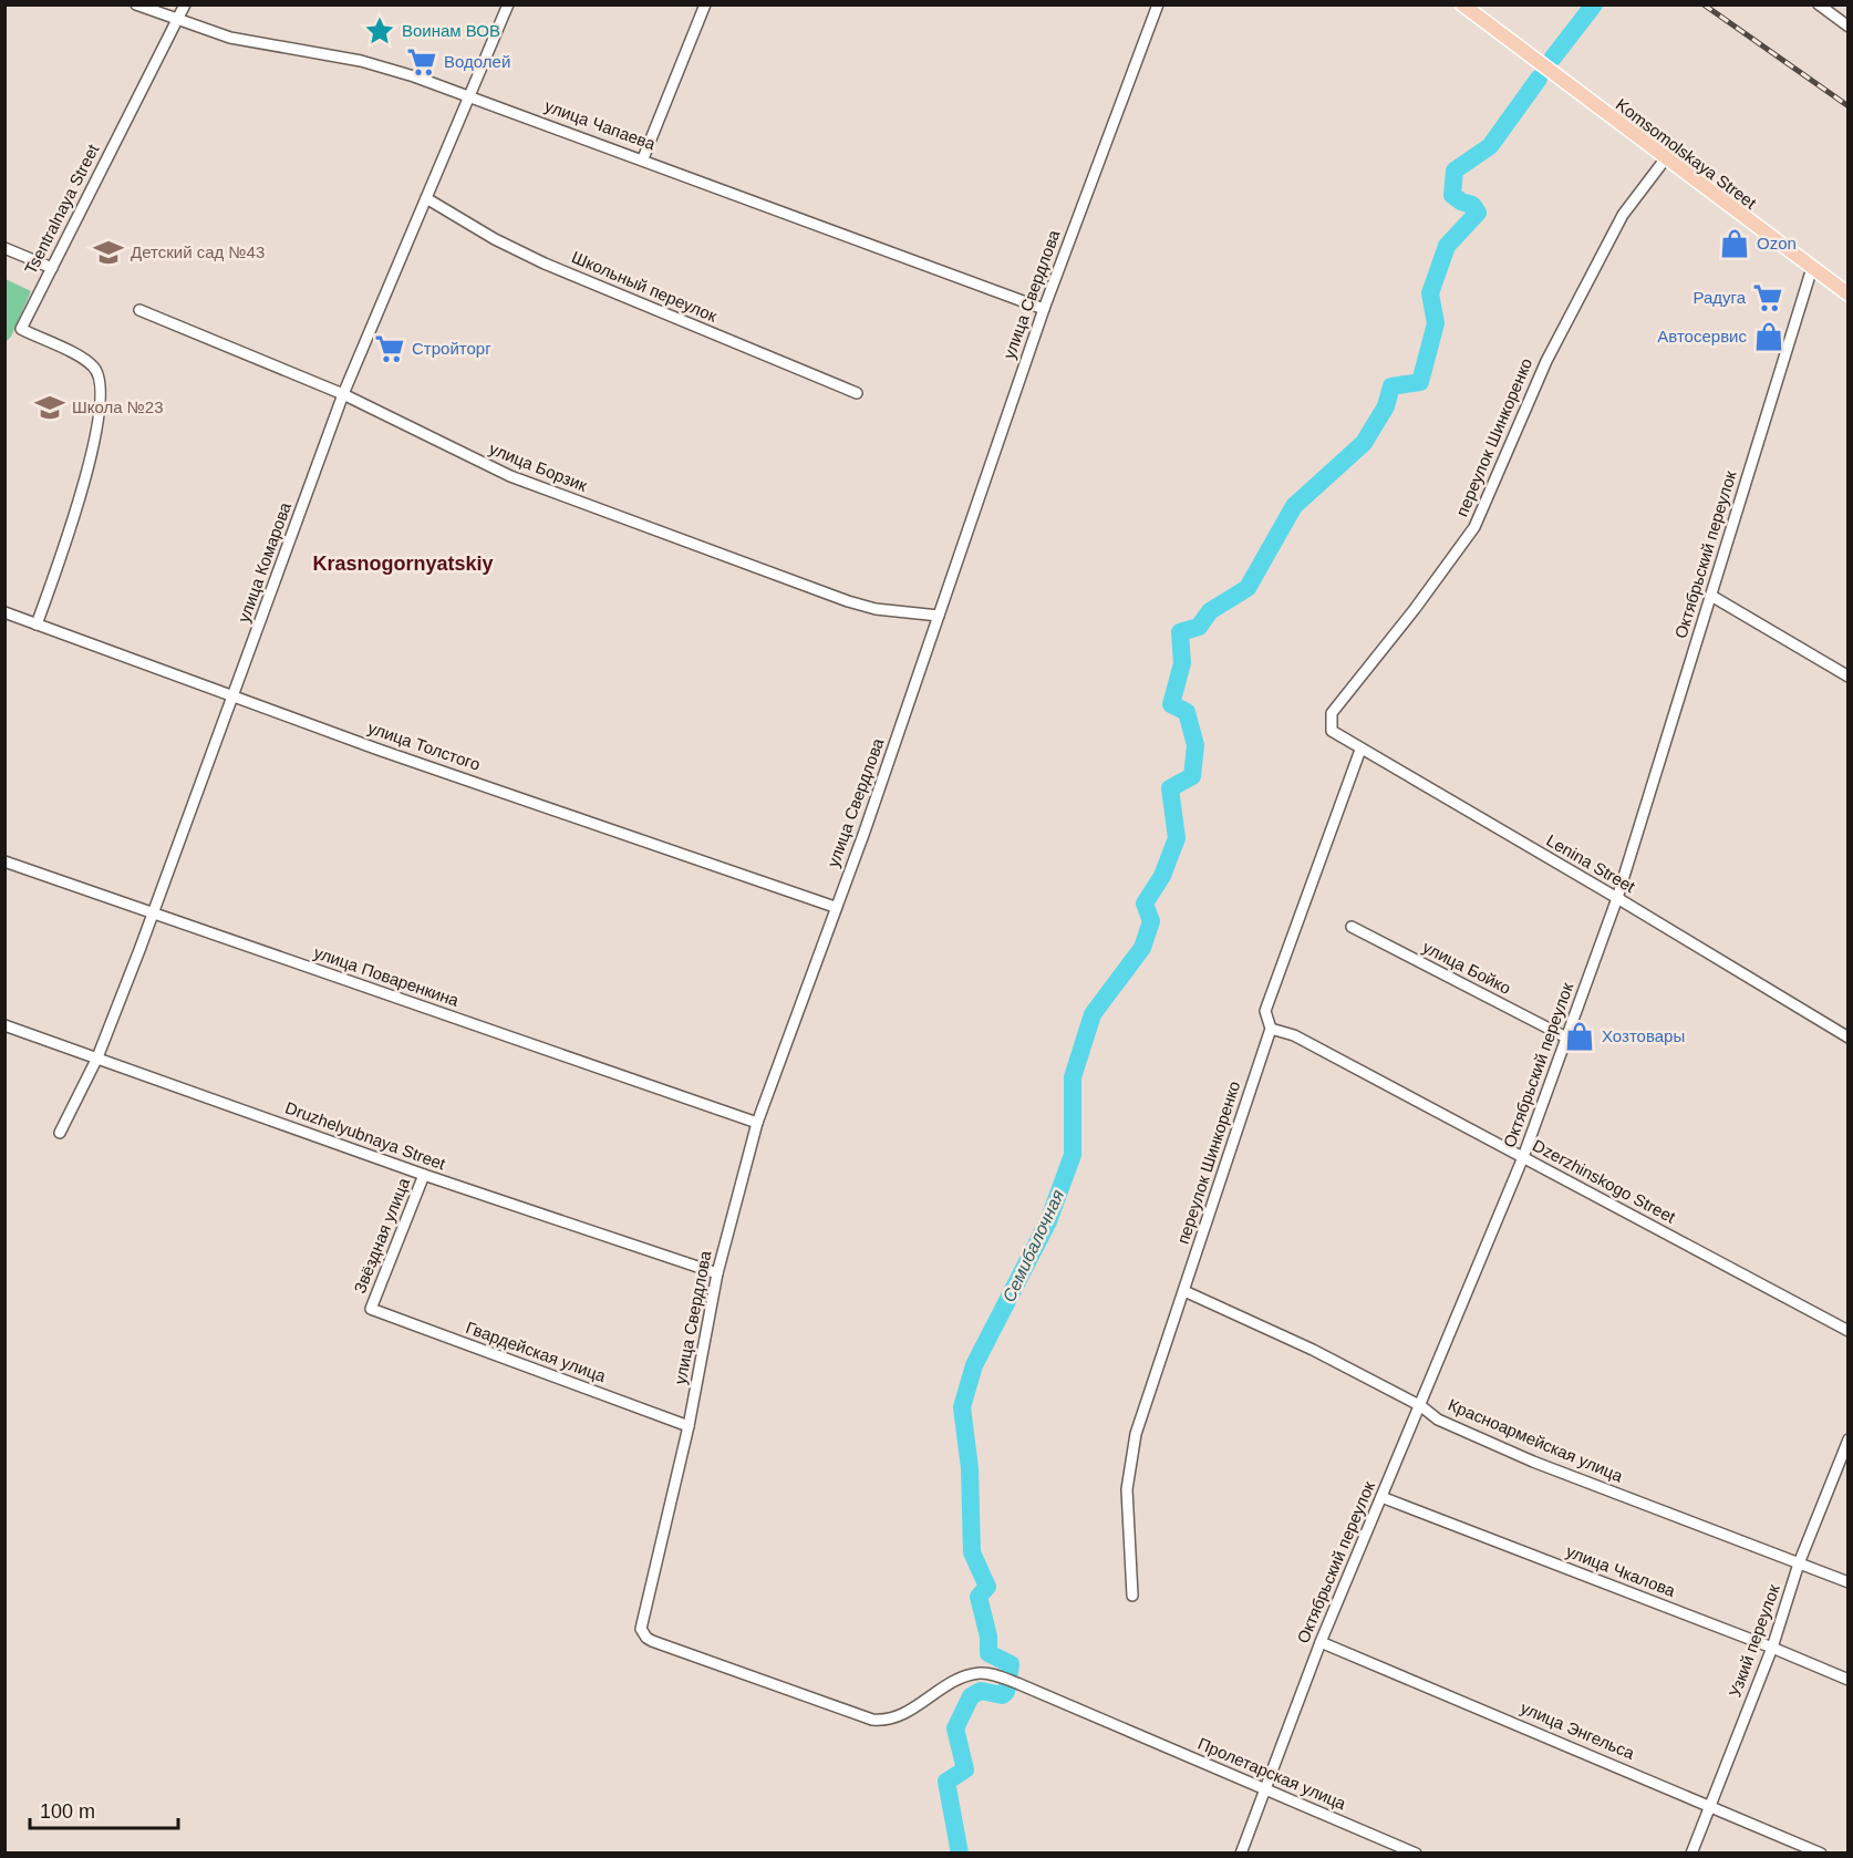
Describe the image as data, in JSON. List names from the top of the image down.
{
  "streets": {
    "main road": ["Komsomolskaya Street"],
    "street": [
      "улица Чапаева",
      "Tsentralnaya Street",
      "Школьный переулок",
      "улица Свердлова",
      "переулок Шинкоренко",
      "улица Борзик",
      "Октябрьский переулок",
      "улица Комарова",
      "улица Толстого",
      "Lenina Street",
      "улица Бойко",
      "улица Поваренкина",
      "Druzhelyubnaya Street",
      "Dzerzhinskogo Street",
      "Звёздная улица",
      "Гвардейская улица",
      "Красноармейская улица",
      "улица Чкалова",
      "Узкий переулок",
      "улица Энгельса",
      "Пролетарская улица"
    ]
  },
  "crossings": [
    ["улица Чапаева", "Tsentralnaya Street"],
    ["улица Чапаева", "улица Свердлова"],
    ["улица Чапаева", "улица Комарова"],
    ["Komsomolskaya Street", "переулок Шинкоренко"],
    ["Komsomolskaya Street", "Октябрьский переулок"],
    ["Tsentralnaya Street", "улица Толстого"],
    ["Школьный переулок", "улица Комарова"],
    ["улица Свердлова", "улица Борзик"],
    ["улица Свердлова", "улица Толстого"],
    ["улица Свердлова", "улица Поваренкина"],
    ["улица Свердлова", "Druzhelyubnaya Street"],
    ["улица Свердлова", "Гвардейская улица"],
    ["улица Свердлова", "Пролетарская улица"],
    ["переулок Шинкоренко", "Lenina Street"],
    ["переулок Шинкоренко", "Dzerzhinskogo Street"],
    ["переулок Шинкоренко", "Красноармейская улица"],
    ["улица Борзик", "улица Комарова"],
    ["Октябрьский переулок", "Lenina Street"],
    ["Октябрьский переулок", "улица Бойко"],
    ["Октябрьский переулок", "Dzerzhinskogo Street"],
    ["Октябрьский переулок", "Красноармейская улица"],
    ["Октябрьский переулок", "улица Чкалова"],
    ["Октябрьский переулок", "улица Энгельса"],
    ["Октябрьский переулок", "Пролетарская улица"],
    ["улица Комарова", "улица Толстого"],
    ["улица Комарова", "улица Поваренкина"],
    ["улица Комарова", "Druzhelyubnaya Street"],
    ["Druzhelyubnaya Street", "Звёздная улица"],
    ["Звёздная улица", "Гвардейская улица"],
    ["Красноармейская улица", "Узкий переулок"],
    ["улица Чкалова", "Узкий переулок"],
    ["Узкий переулок", "улица Энгельса"]
  ],
  "districts": ["Krasnogornyatskiy"],
  "water": ["Семибалочная"],
  "places": {
    "place": ["Воинам ВОВ"],
    "supermarket": ["Водолей", "Радуга", "Стройторг"],
    "shop": ["Ozon", "Автосервис", "Хозтовары"],
    "school or university": ["Детский сад №43", "Школа №23"]
  },
  "scale_bar": "100 m"
}
